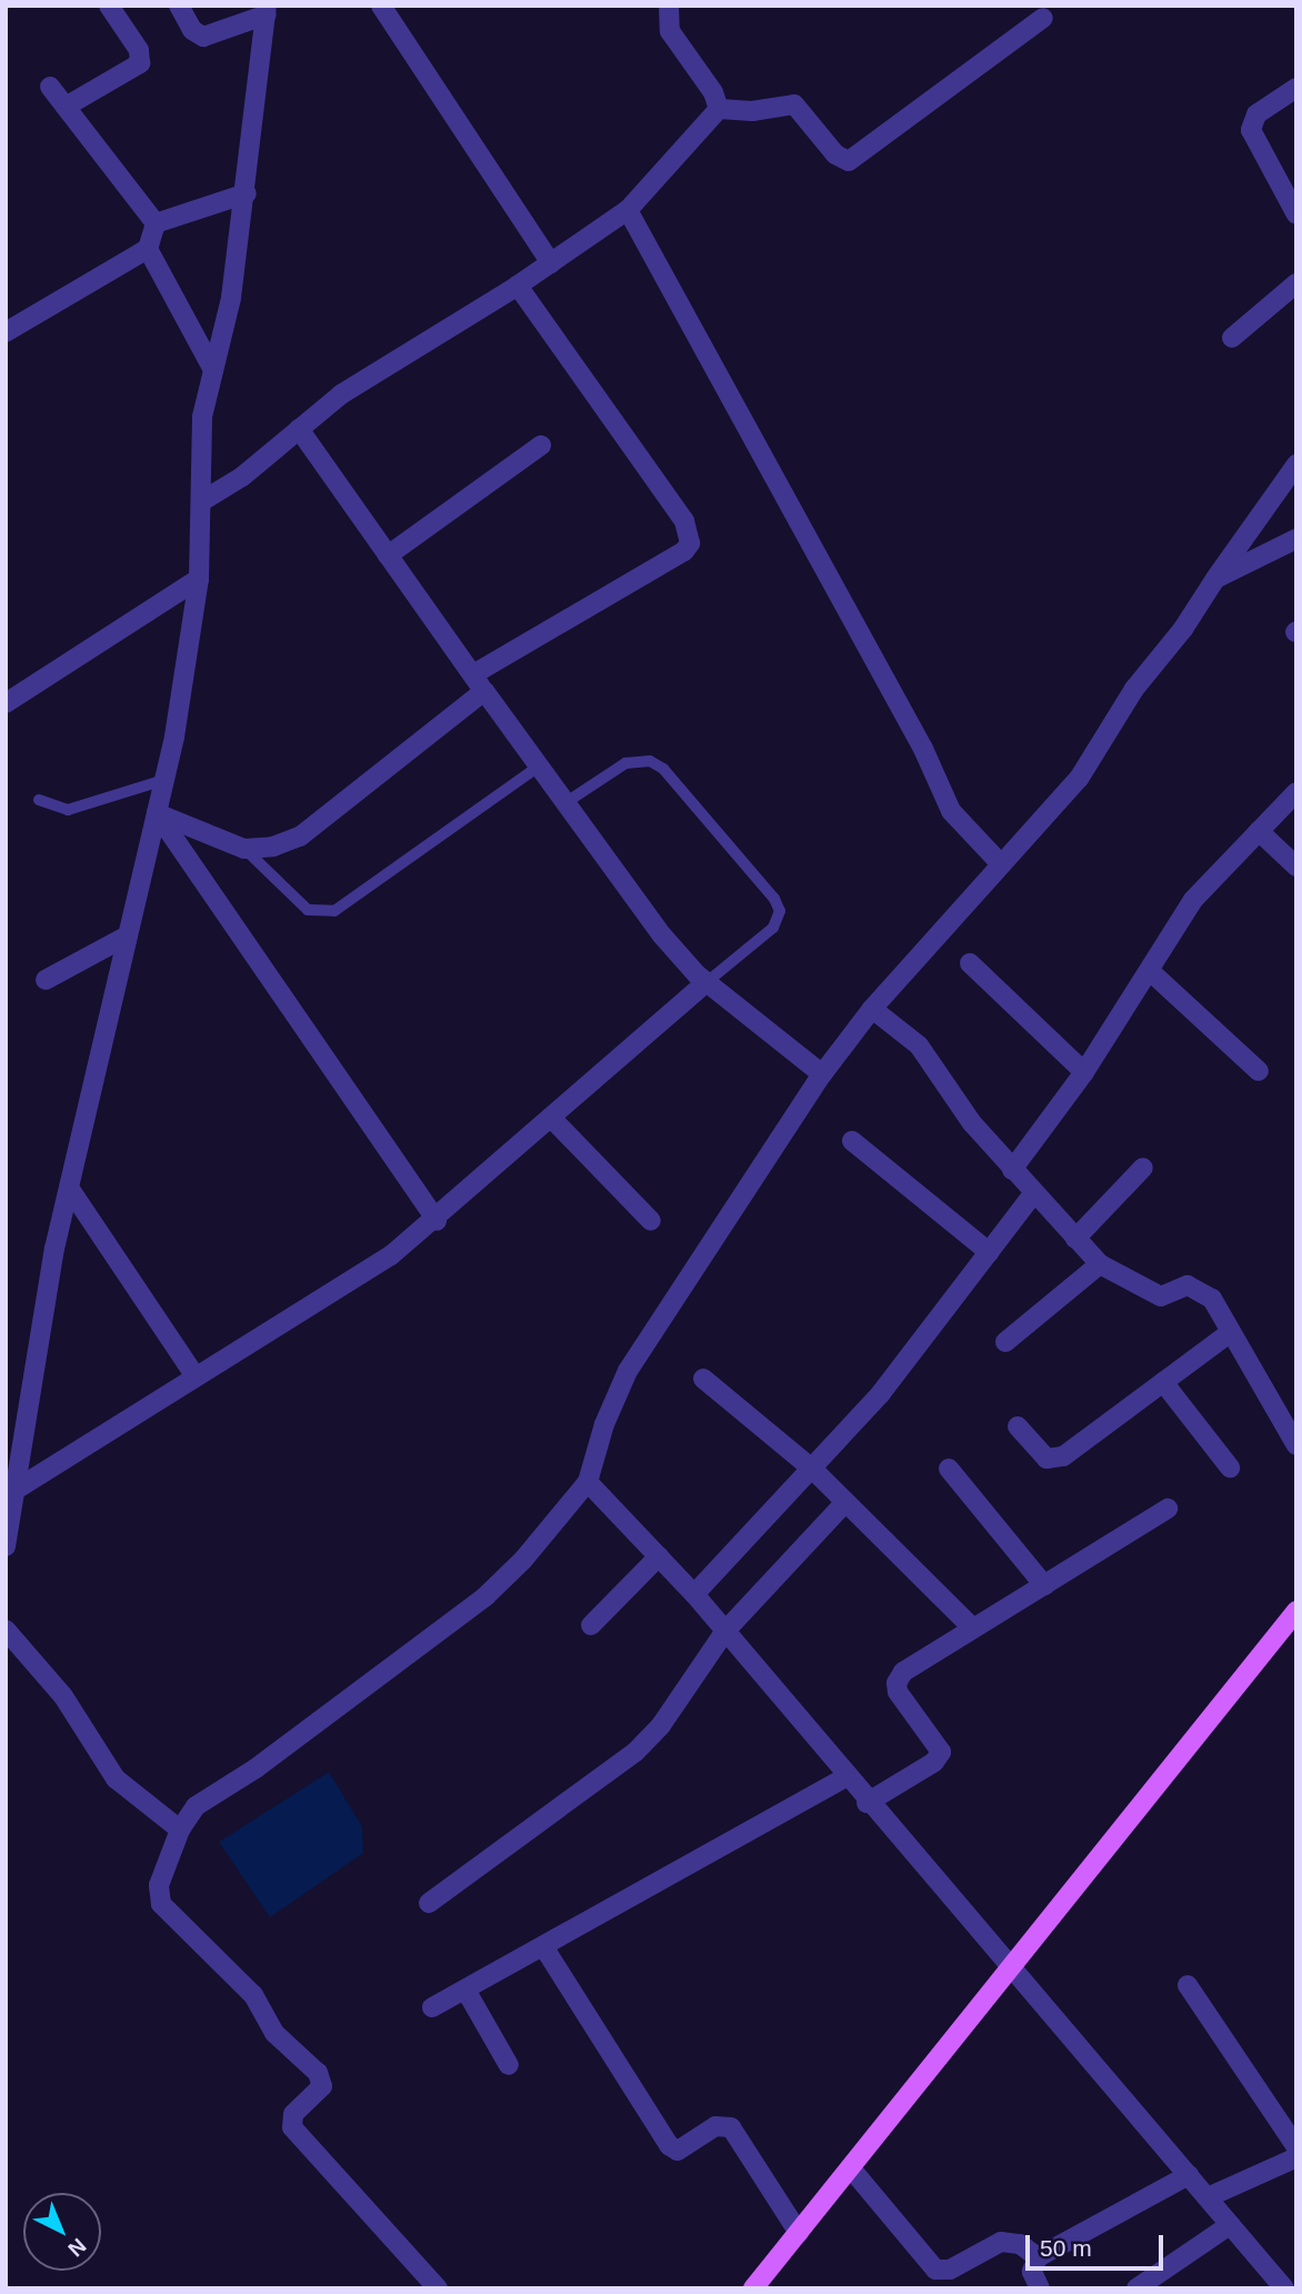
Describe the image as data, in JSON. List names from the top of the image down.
{
  "scale_bar": "50 m",
  "north": "bottom right"
}
